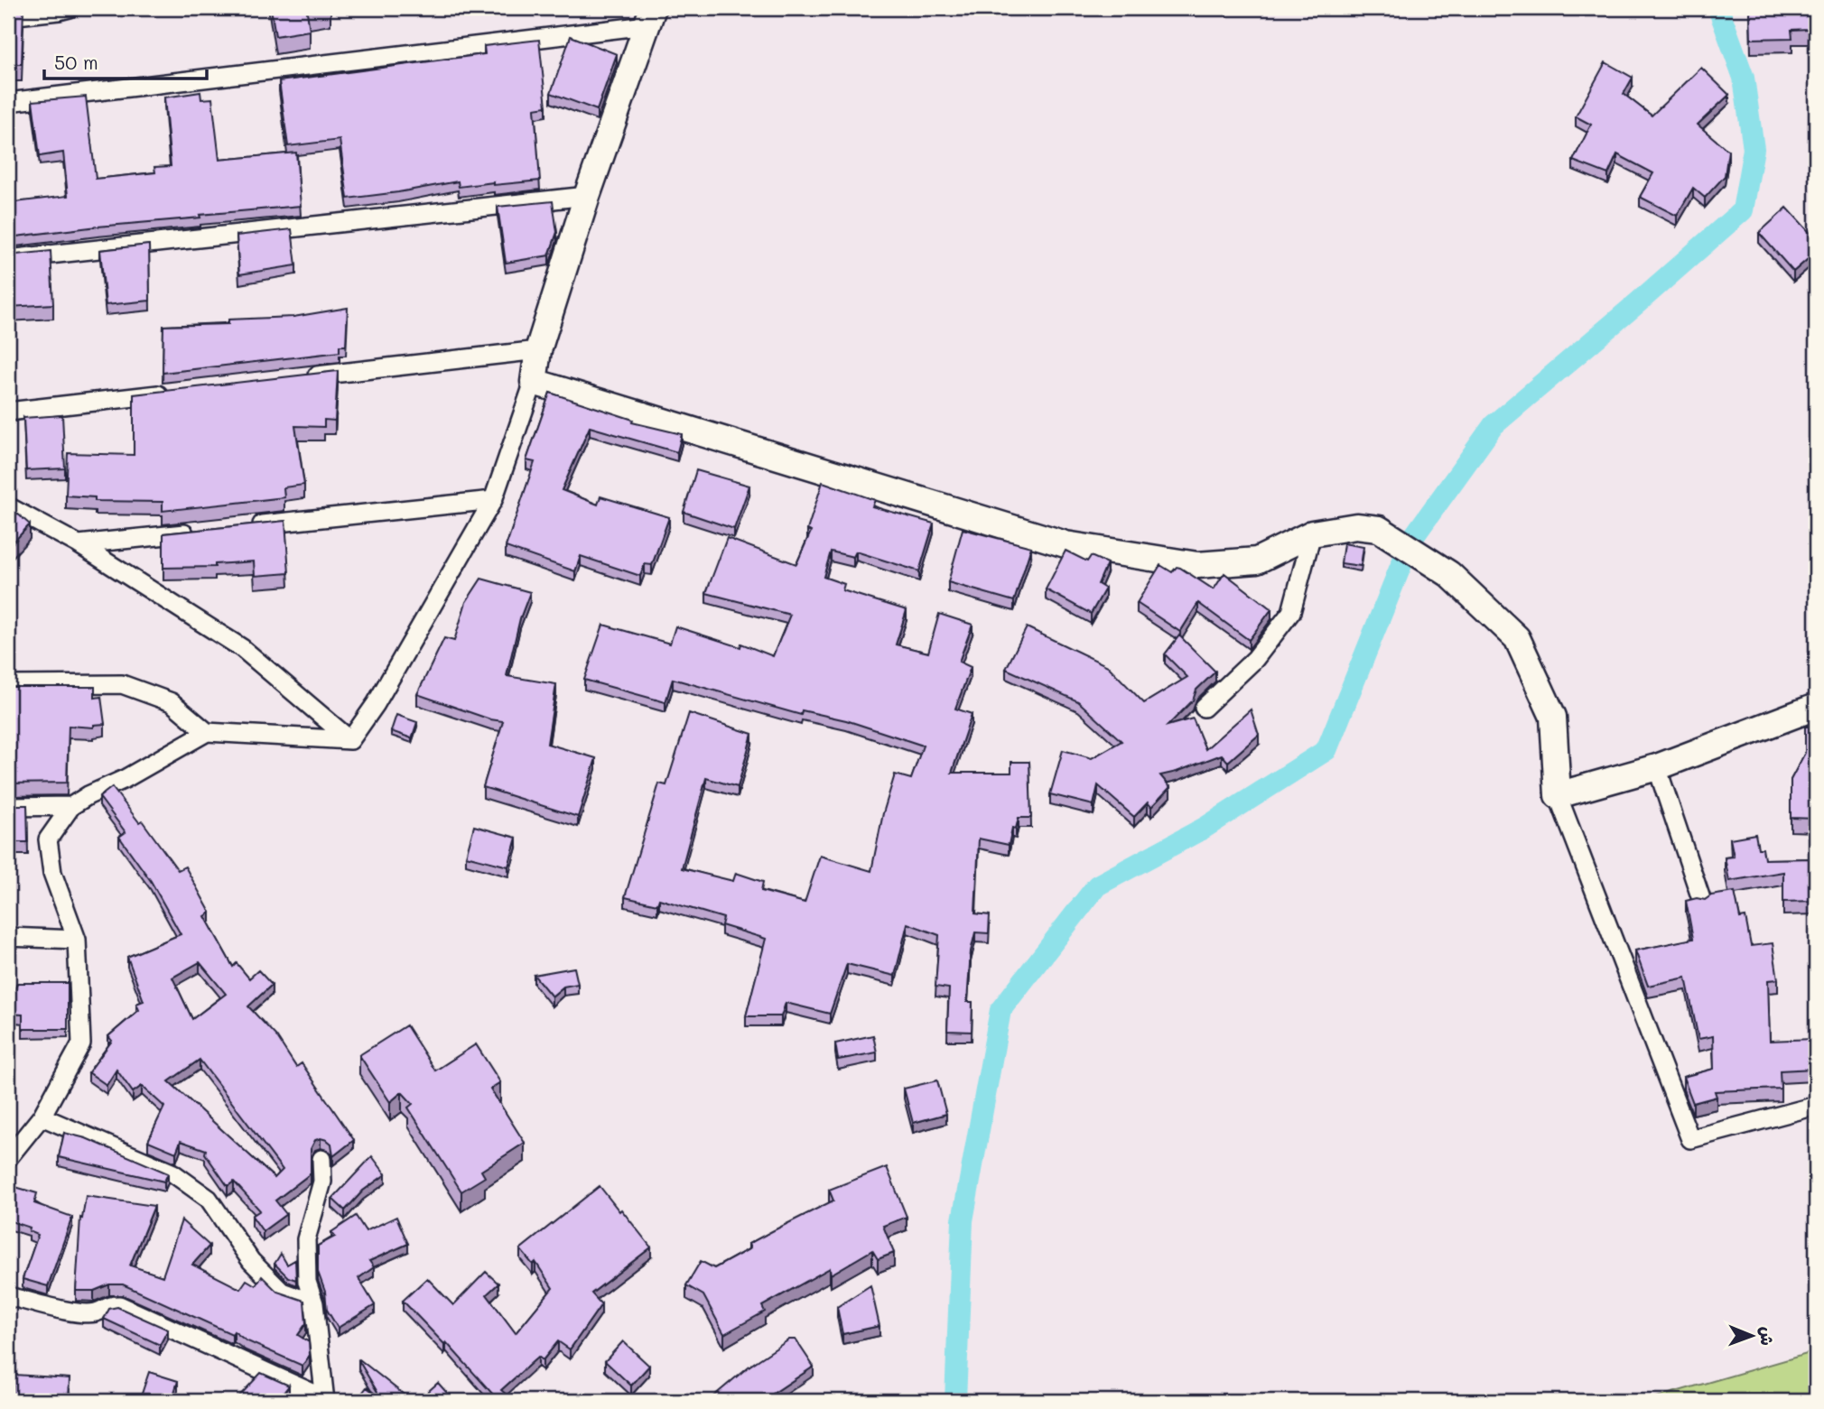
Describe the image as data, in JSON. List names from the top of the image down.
{
  "scale_bar": "50 m",
  "north": "right"
}
